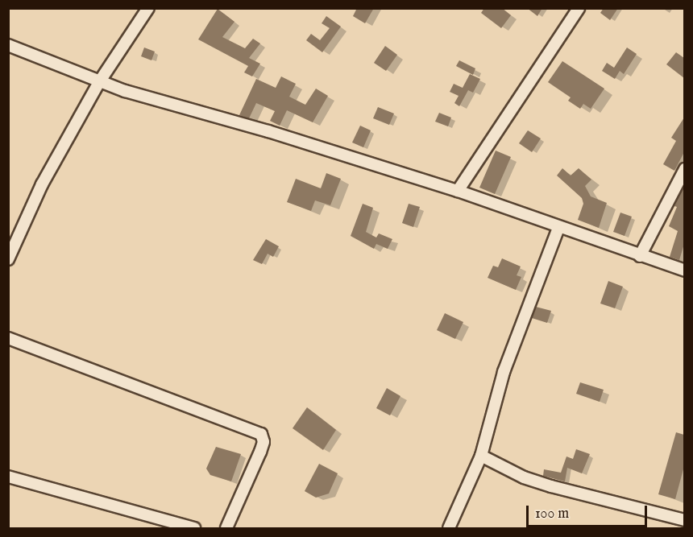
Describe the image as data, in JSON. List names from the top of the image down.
{
  "scale_bar": "100 m"
}
